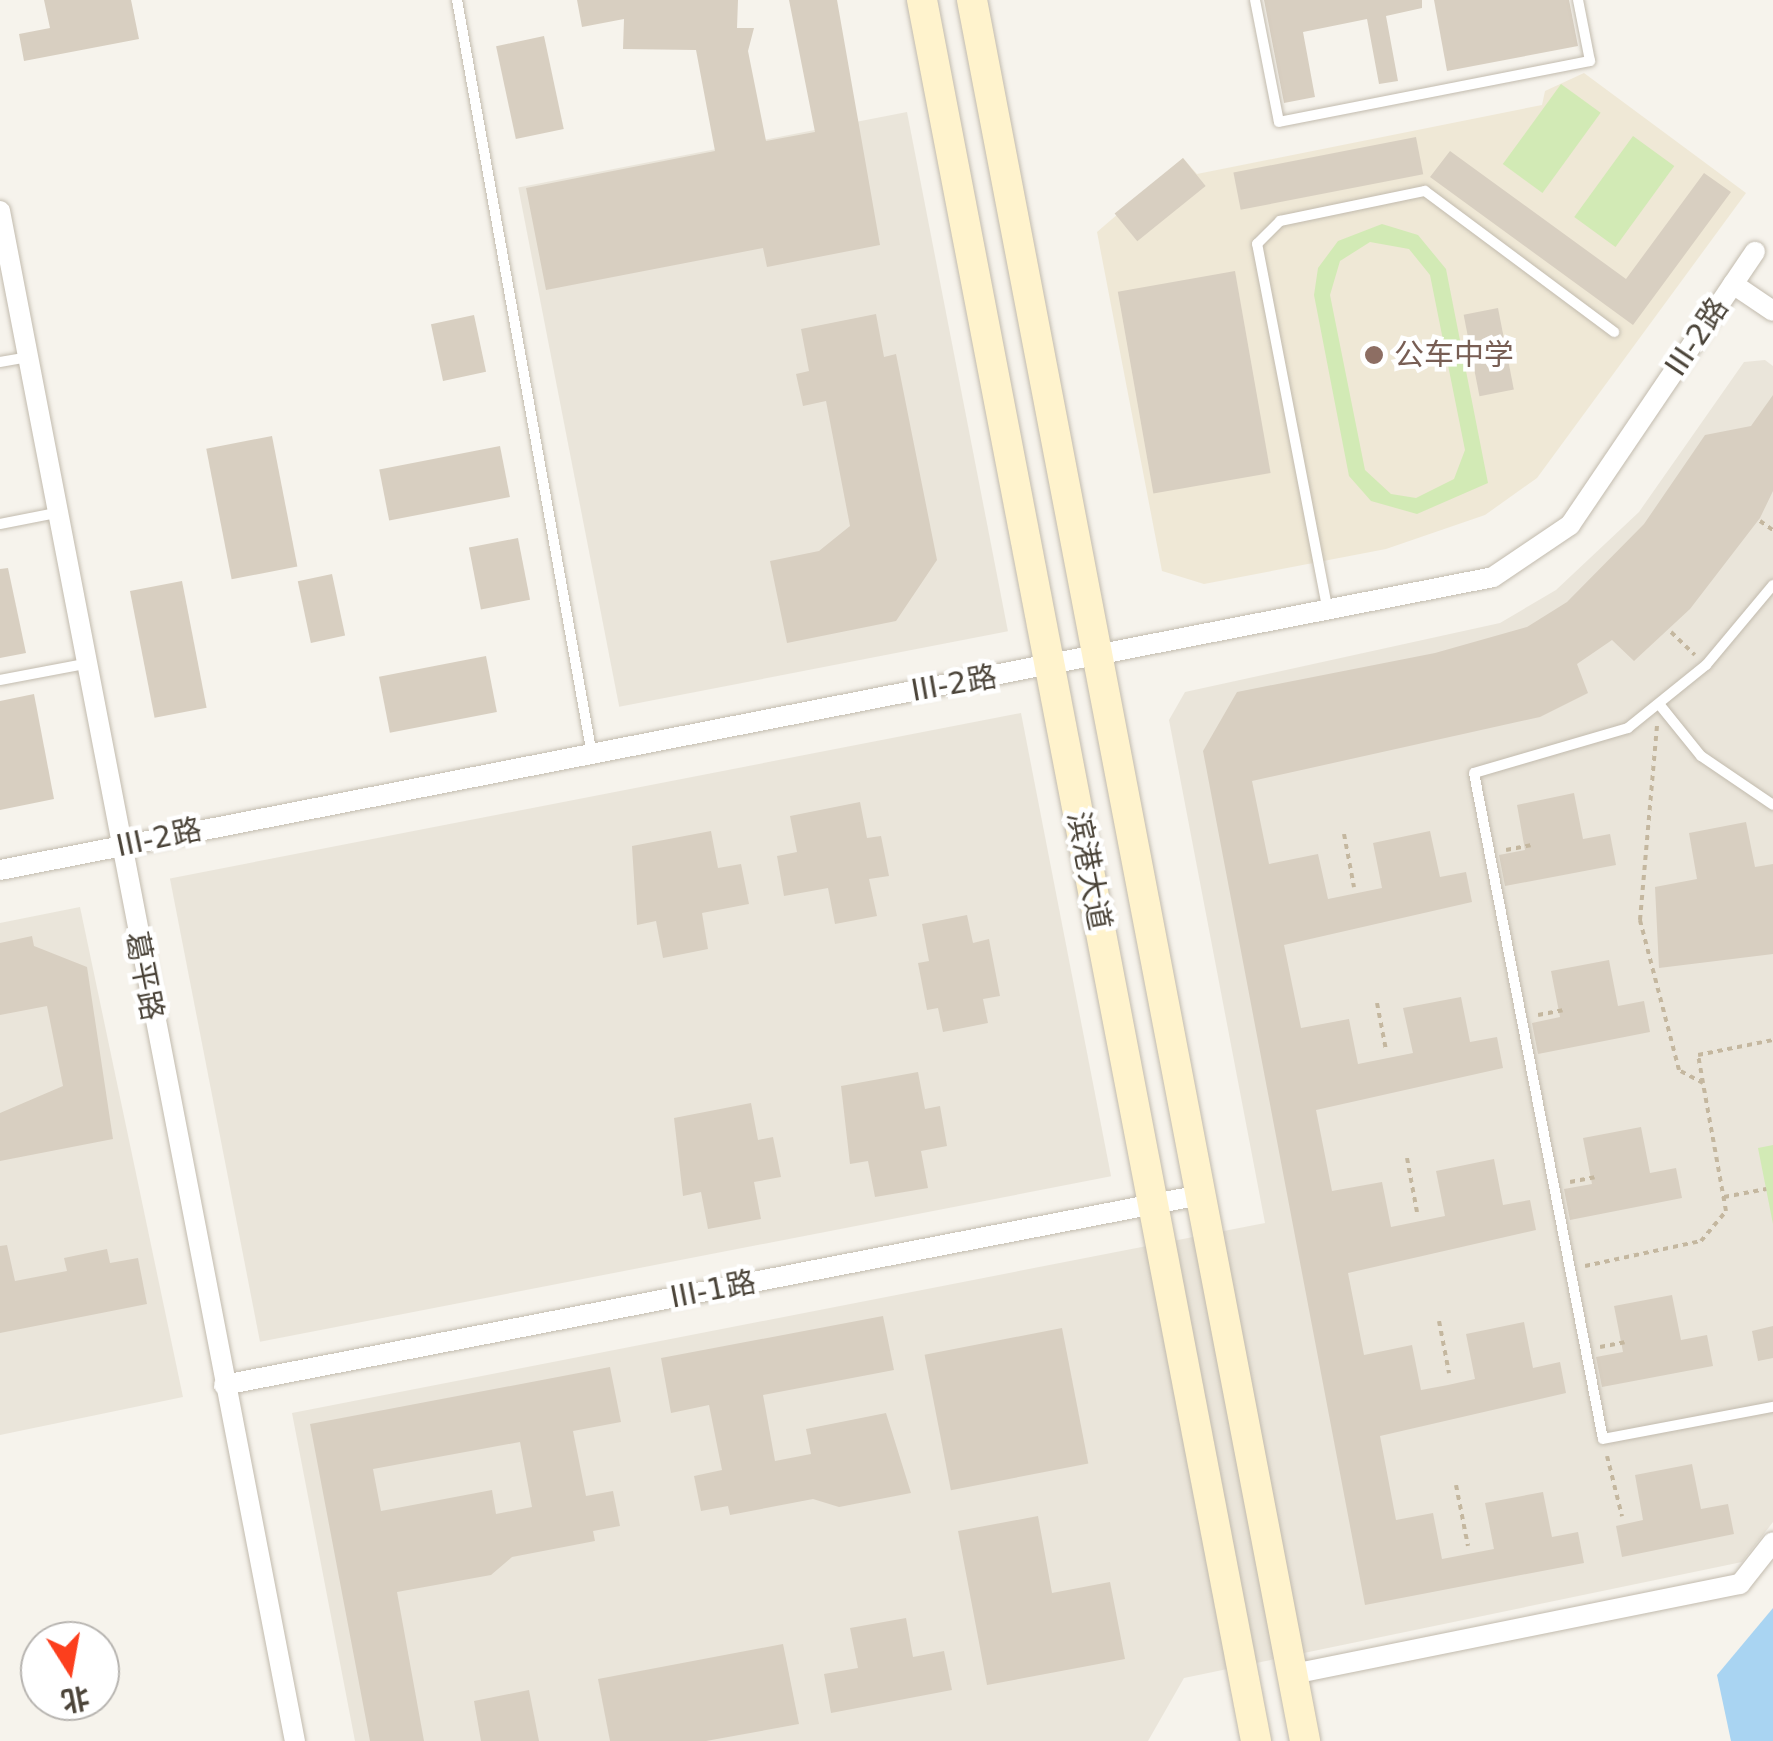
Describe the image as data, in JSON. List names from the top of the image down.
{
  "streets": {
    "main road": ["滨港大道"],
    "street": ["III-2路", "葛平路", "III-1路"]
  },
  "crossings": [
    ["III-2路", "滨港大道"],
    ["III-2路", "葛平路"],
    ["滨港大道", "III-1路"],
    ["葛平路", "III-1路"]
  ],
  "places": ["公车中学"],
  "north": "bottom"
}
